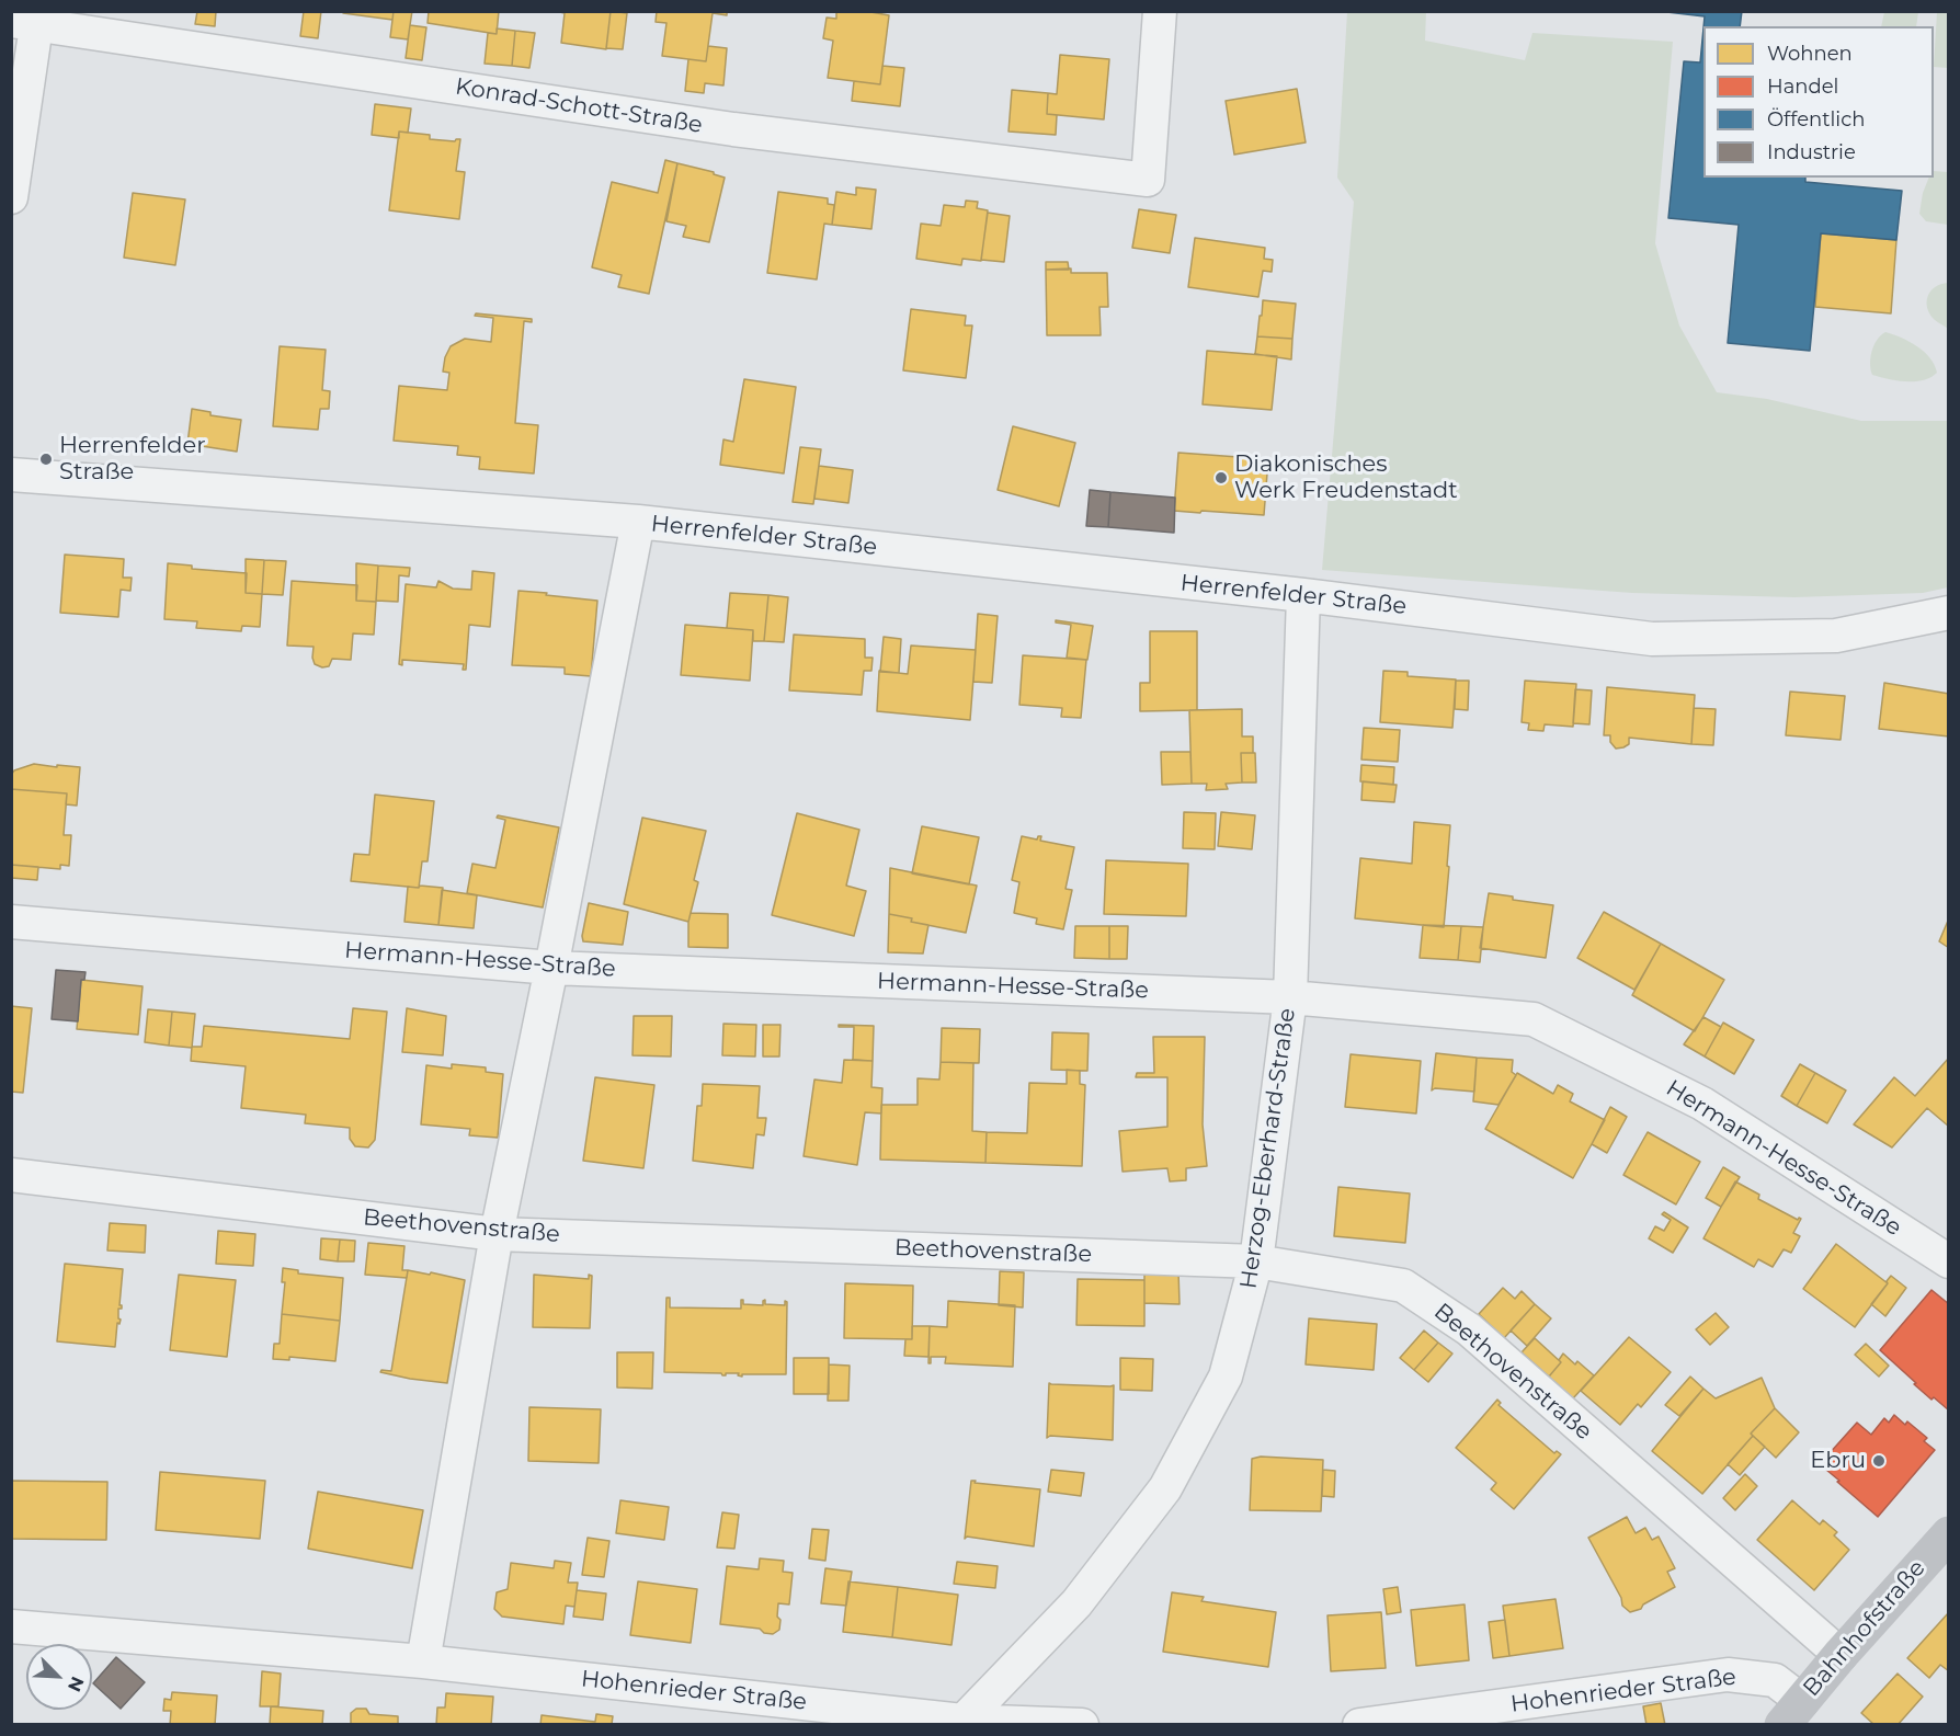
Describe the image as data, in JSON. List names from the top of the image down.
{
  "streets": {
    "street": [
      "Konrad-Schott-Straße",
      "Herrenfelder Straße",
      "Hermann-Hesse-Straße",
      "Herzog-Eberhard-Straße",
      "Beethovenstraße",
      "Bahnhofstraße",
      "Hohenrieder Straße"
    ]
  },
  "crossings": [
    ["Herrenfelder Straße", "Hermann-Hesse-Straße"],
    ["Herrenfelder Straße", "Herzog-Eberhard-Straße"],
    ["Herrenfelder Straße", "Beethovenstraße"],
    ["Hermann-Hesse-Straße", "Herzog-Eberhard-Straße"],
    ["Herzog-Eberhard-Straße", "Beethovenstraße"],
    ["Herzog-Eberhard-Straße", "Hohenrieder Straße"],
    ["Beethovenstraße", "Bahnhofstraße"],
    ["Bahnhofstraße", "Hohenrieder Straße"]
  ],
  "places": ["Herrenfelder Straße", "Diakonisches Werk Freudenstadt", "Ebru"],
  "legend": [
    "Wohnen",
    "Handel",
    "Öffentlich",
    "Industrie"
  ],
  "north": "bottom right"
}
